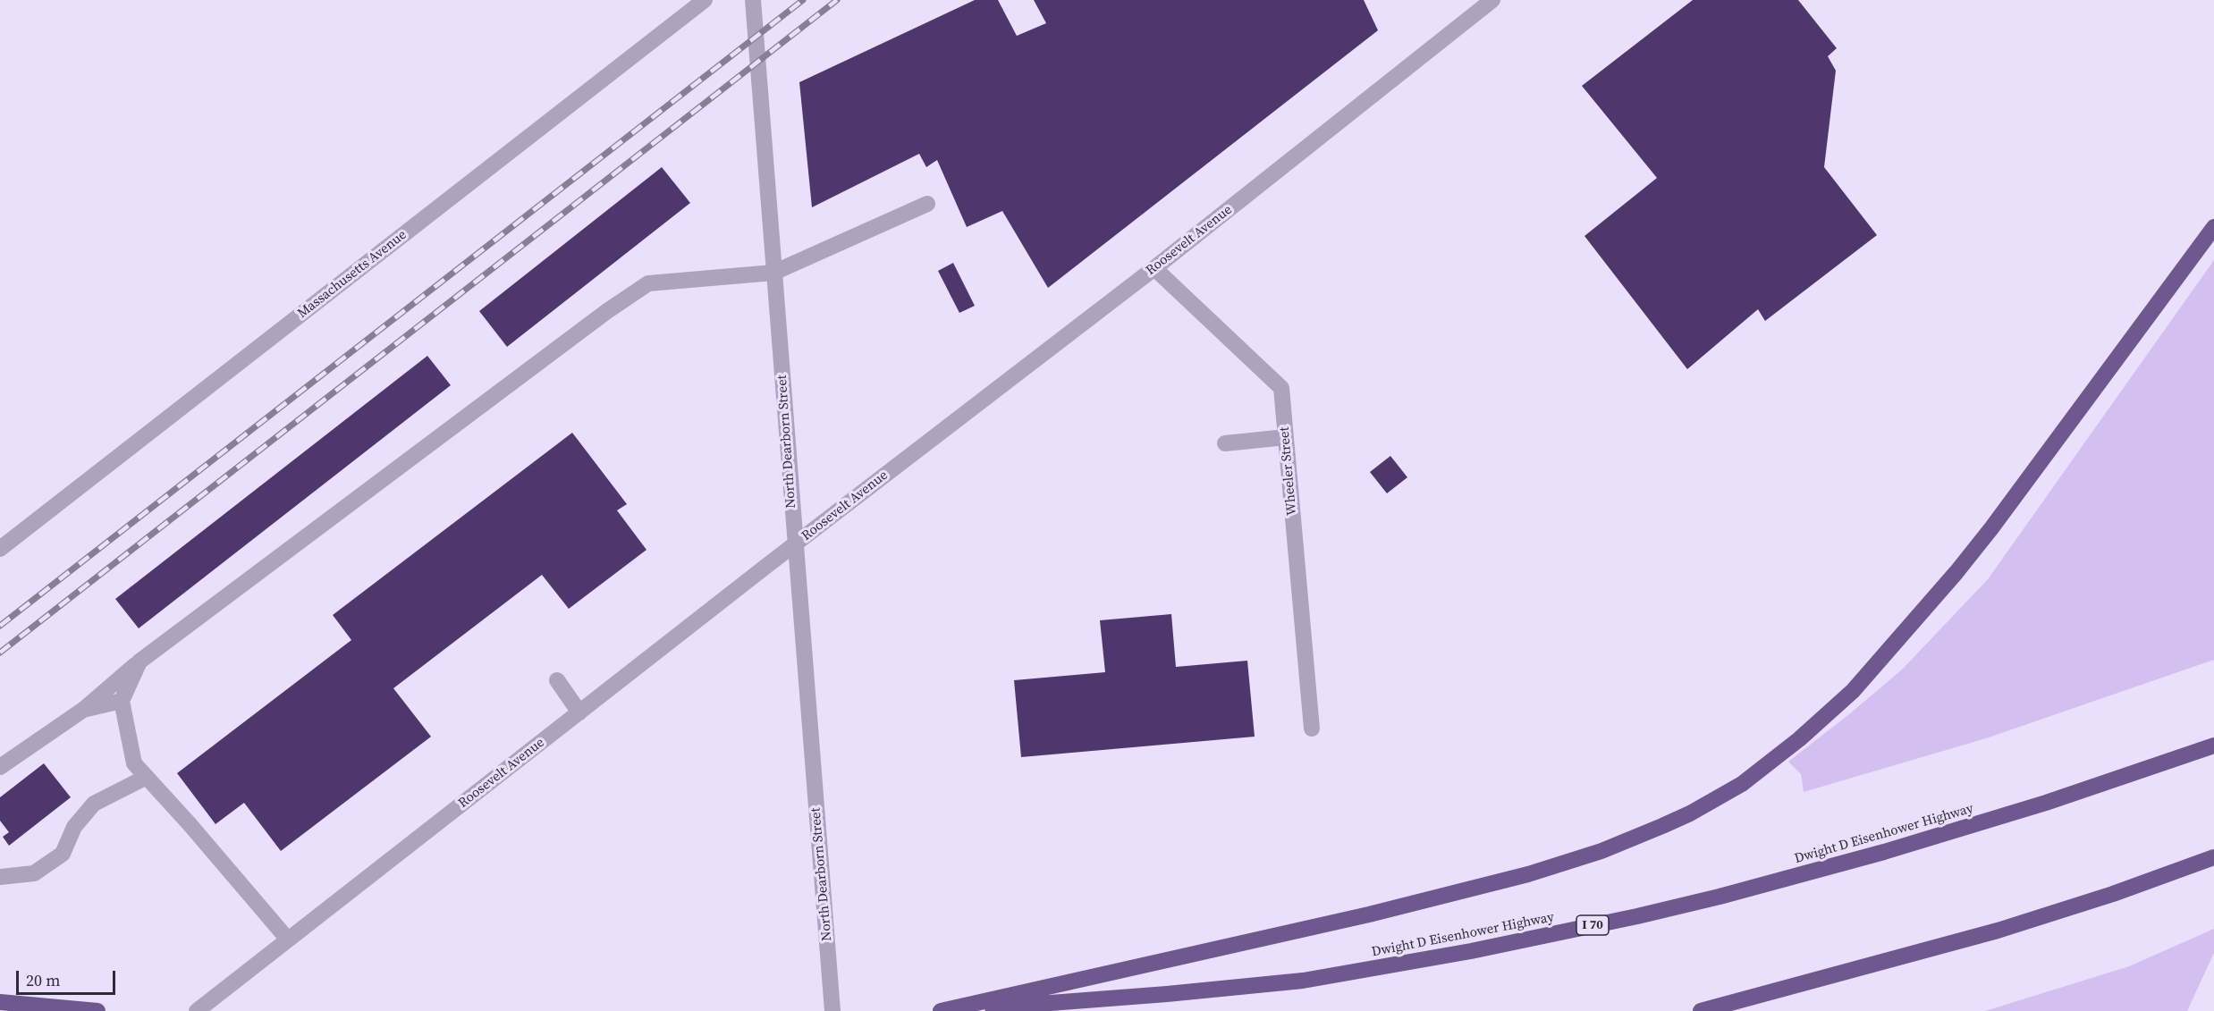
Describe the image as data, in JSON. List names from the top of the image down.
{
  "streets": {
    "highway": ["Dwight D Eisenhower Highway", "I 70"],
    "street": [
      "Roosevelt Avenue",
      "Massachusetts Avenue",
      "North Dearborn Street",
      "Wheeler Street"
    ]
  },
  "crossings": [
    ["Roosevelt Avenue", "North Dearborn Street"],
    ["Roosevelt Avenue", "Wheeler Street"]
  ],
  "scale_bar": "20 m"
}
